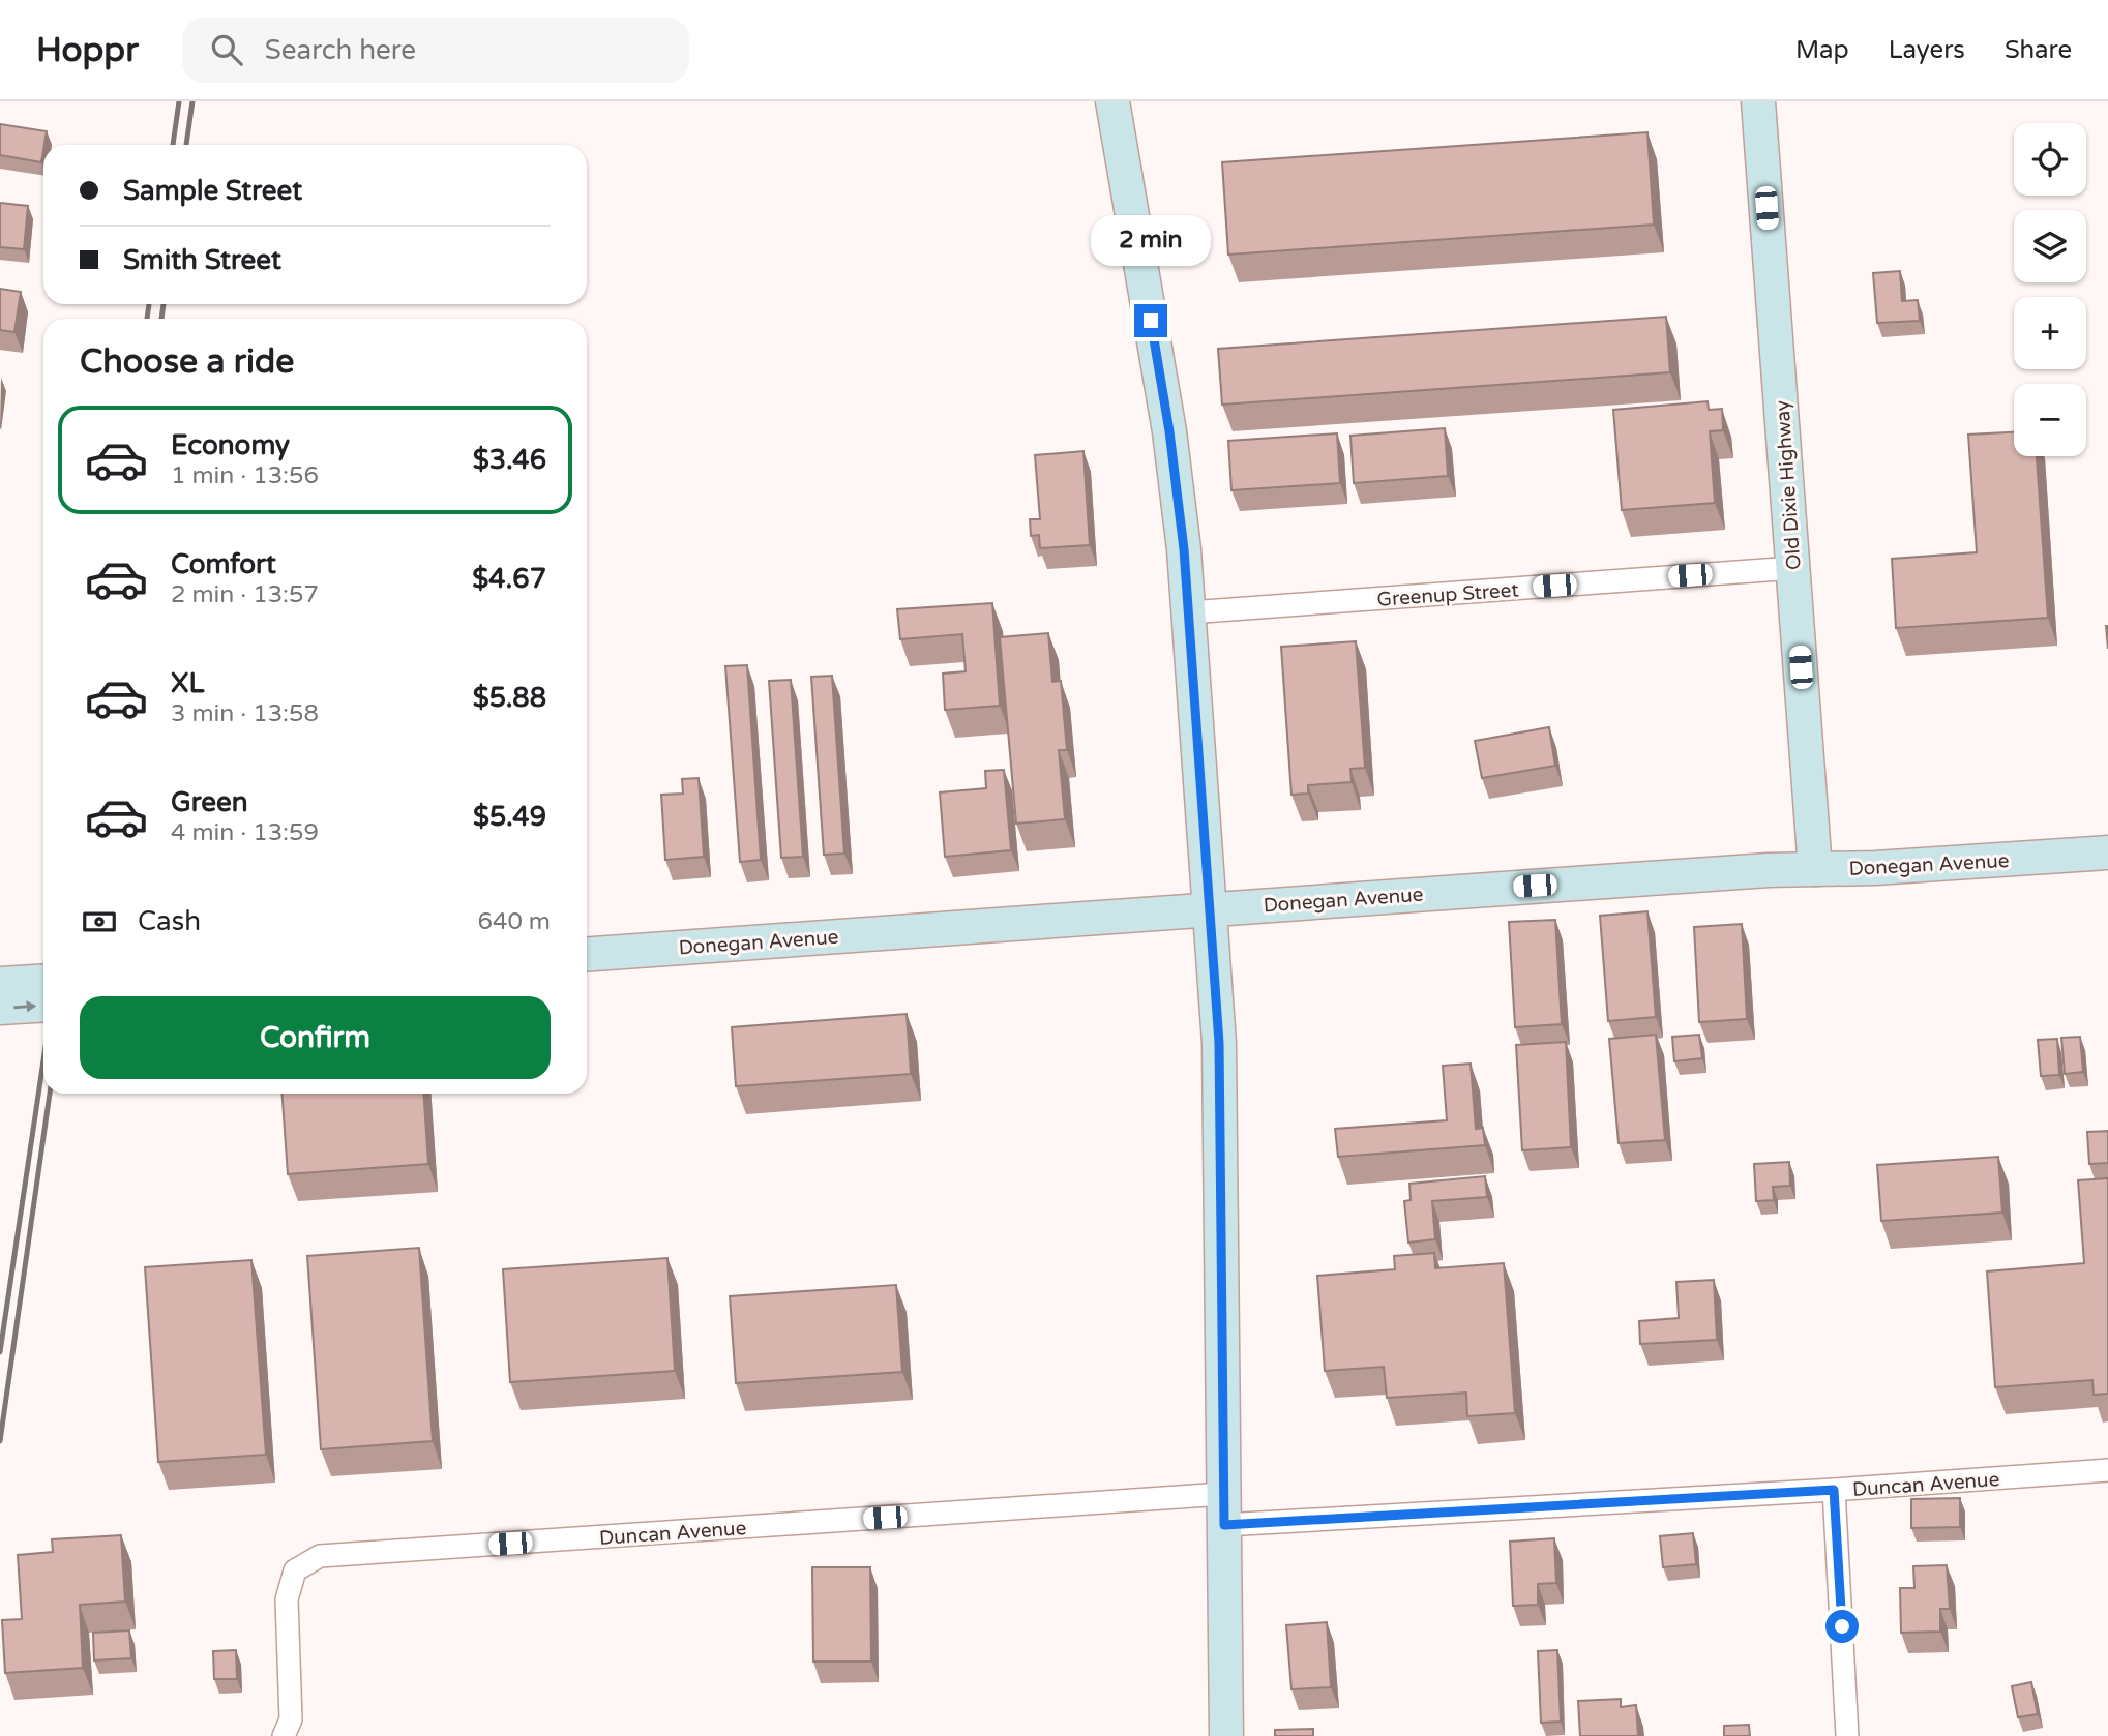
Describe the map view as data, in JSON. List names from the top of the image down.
{
  "streets": {
    "street": [
      "Old Dixie Highway",
      "Greenup Street",
      "Donegan Avenue",
      "Duncan Avenue"
    ]
  },
  "crossings": [
    ["Old Dixie Highway", "Greenup Street"],
    ["Old Dixie Highway", "Donegan Avenue"]
  ],
  "page": {
    "header": "Hoppr",
    "search": "Search here",
    "nav": ["Map", "Layers", "Share"],
    "map_buttons": ["+", "−"],
    "banner": ["Sample Street", "Smith Street"],
    "bubble": "2 min",
    "heading": "Choose a ride",
    "list": [
      {
        "name": "Economy",
        "note": "1 min · 13:56",
        "value": "$3.46"
      },
      {
        "name": "Comfort",
        "note": "2 min · 13:57",
        "value": "$4.67"
      },
      {
        "name": "XL",
        "note": "3 min · 13:58",
        "value": "$5.88"
      },
      {
        "name": "Green",
        "note": "4 min · 13:59",
        "value": "$5.49"
      }
    ],
    "pay": ["Cash", "640 m"],
    "buttons": "Confirm"
  }
}
